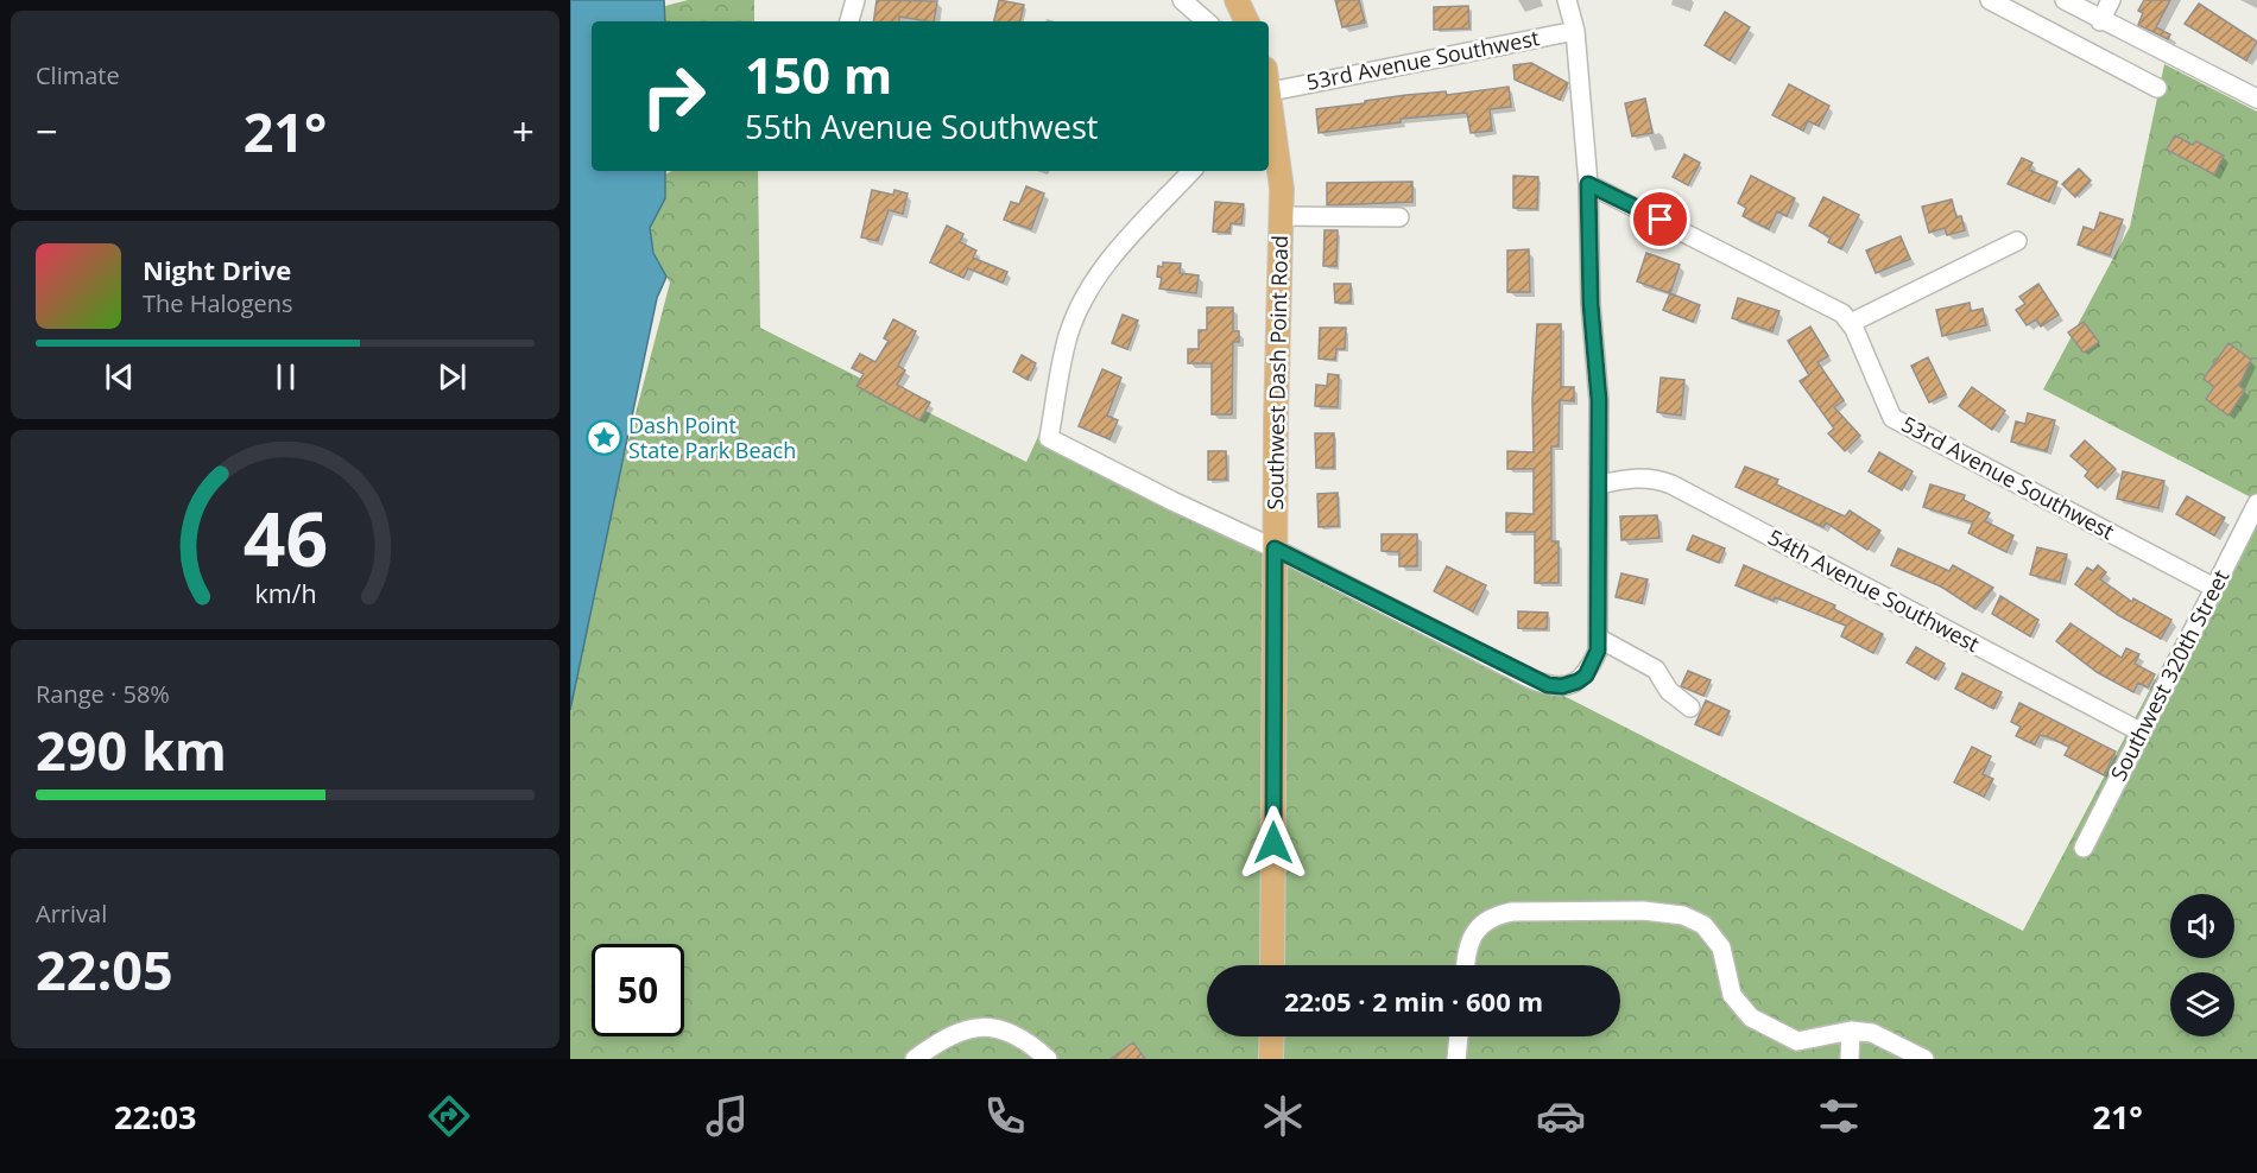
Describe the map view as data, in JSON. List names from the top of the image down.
{
  "streets": {
    "main road": ["Southwest Dash Point Road"],
    "street": ["53rd Avenue Southwest", "54th Avenue Southwest", "Southwest 320th Street"]
  },
  "crossings": [
    ["53rd Avenue Southwest", "Southwest 320th Street"],
    ["54th Avenue Southwest", "Southwest 320th Street"]
  ],
  "places": {
    "place": ["Dash Point State Park Beach"]
  },
  "page": {
    "tile": [
      "Climate",
      ["Range · 58%", "290 km"],
      ["Arrival", "22:05"]
    ],
    "turn": ["150 m", "55th Avenue Southwest"],
    "heat": ["−", "21°", "+"],
    "song": ["Night Drive", "The Halogens"],
    "limit": "50",
    "trip": "22:05 · 2 min · 600 m",
    "tabs": ["22:03", "21°"],
    "gauge": ["46", "km/h"]
  }
}
